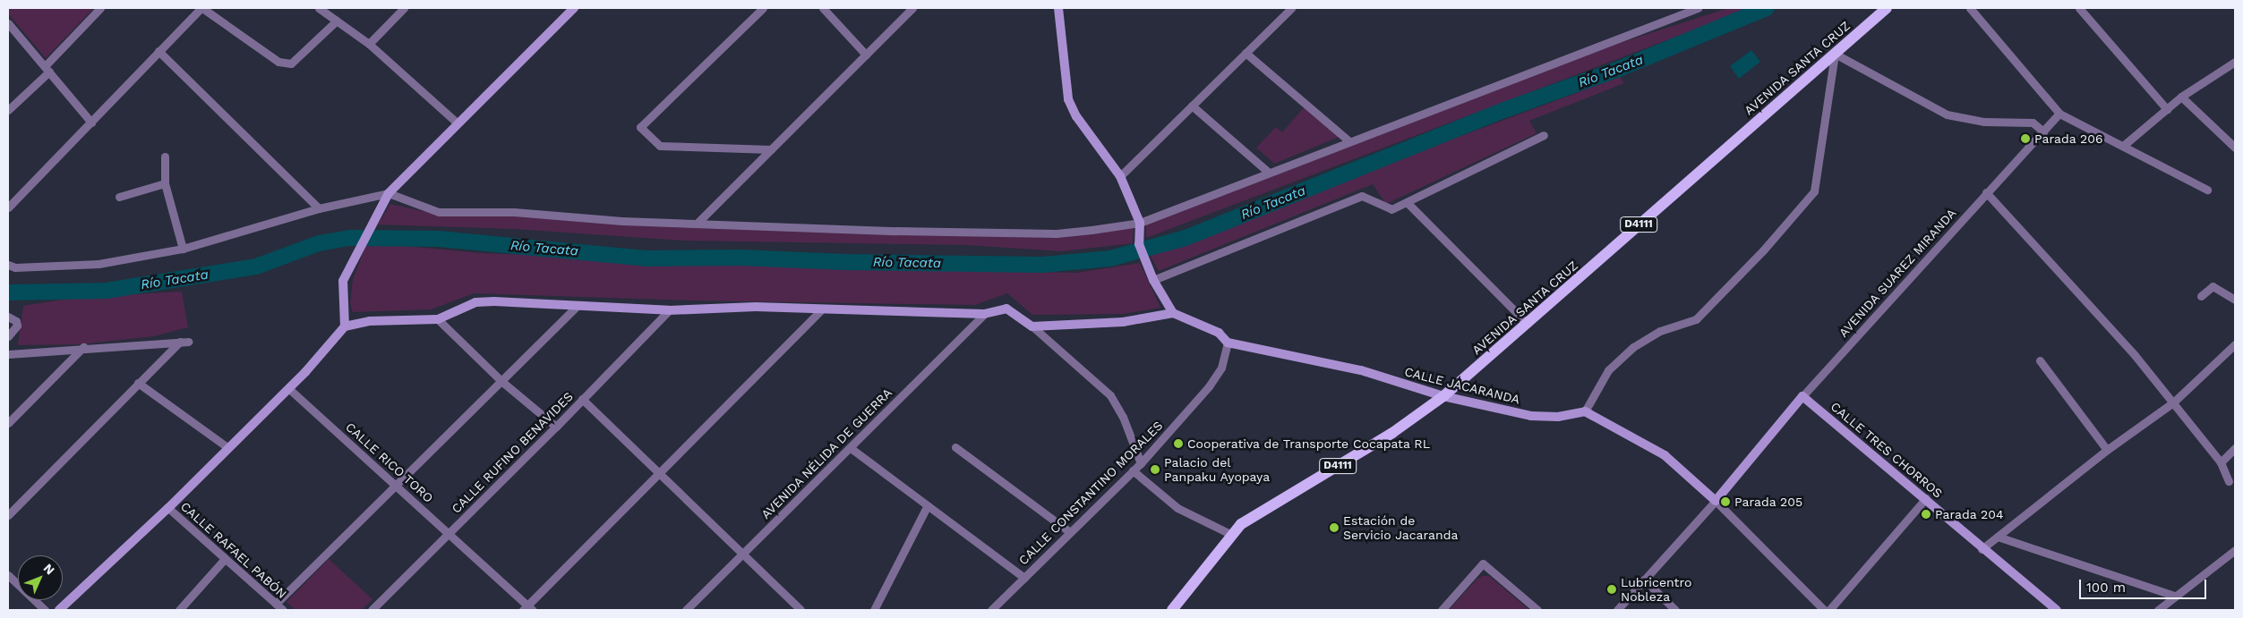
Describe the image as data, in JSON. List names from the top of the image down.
{
  "streets": {
    "main road": ["AVENIDA SANTA CRUZ", "D4111"],
    "street": [
      "AVENIDA SUAREZ MIRANDA",
      "CALLE JACARANDA",
      "CALLE TRES CHORROS",
      "CALLE RUFINO BENAVIDES",
      "AVENIDA NÉLIDA DE GUERRA",
      "CALLE RICO TORO",
      "CALLE CONSTANTINO MORALES",
      "CALLE RAFAEL PABÓN"
    ]
  },
  "crossings": [
    ["AVENIDA SANTA CRUZ", "CALLE JACARANDA"],
    ["AVENIDA SUAREZ MIRANDA", "CALLE TRES CHORROS"],
    ["CALLE JACARANDA", "CALLE CONSTANTINO MORALES"],
    ["CALLE RUFINO BENAVIDES", "CALLE RICO TORO"]
  ],
  "water": ["Río Tacata"],
  "places": [
    "Parada 206",
    "Cooperativa de Transporte Cocapata RL",
    "Palacio del Panpaku Ayopaya",
    "Parada 205",
    "Parada 204",
    "Estación de Servicio Jacaranda",
    "Lubricentro Nobleza"
  ],
  "scale_bar": "100 m",
  "north": "top right"
}
